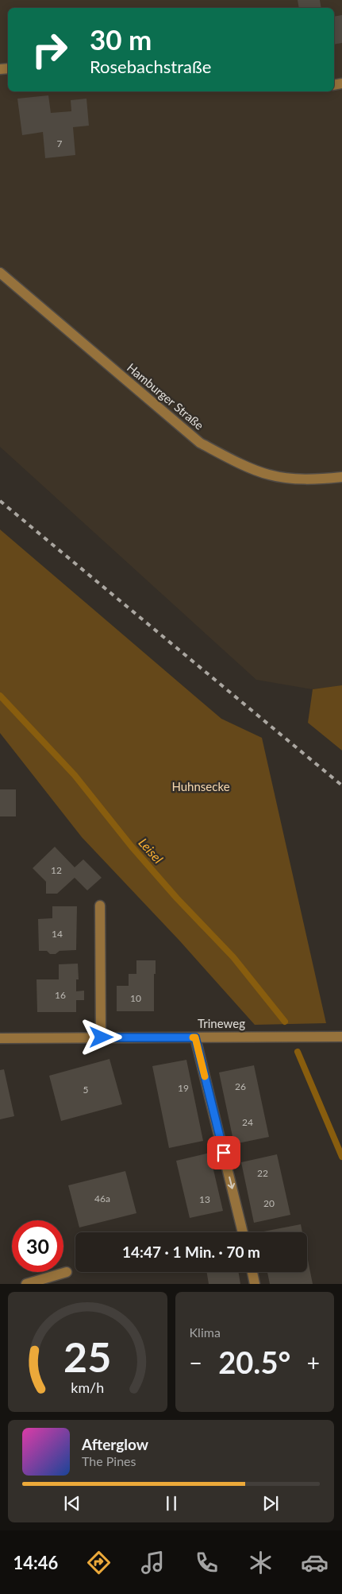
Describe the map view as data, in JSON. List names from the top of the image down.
{
  "streets": {
    "street": ["Hamburger Straße", "Trineweg"]
  },
  "water": ["Leisel"],
  "parks": ["Huhnsecke"],
  "house_numbers": [
    "7",
    "12",
    "14",
    "16",
    "10",
    "26",
    "19",
    "5",
    "24",
    "22",
    "46a",
    "13",
    "20"
  ],
  "page": {
    "turn": ["30 m", "Rosebachstraße"],
    "limit": "30",
    "trip": "14:47 · 1 Min. · 70 m",
    "tile": "Klima",
    "heat": ["−", "20.5°", "+"],
    "song": ["Afterglow", "The Pines"],
    "tabs": "14:46",
    "gauge": ["25", "km/h"]
  }
}
